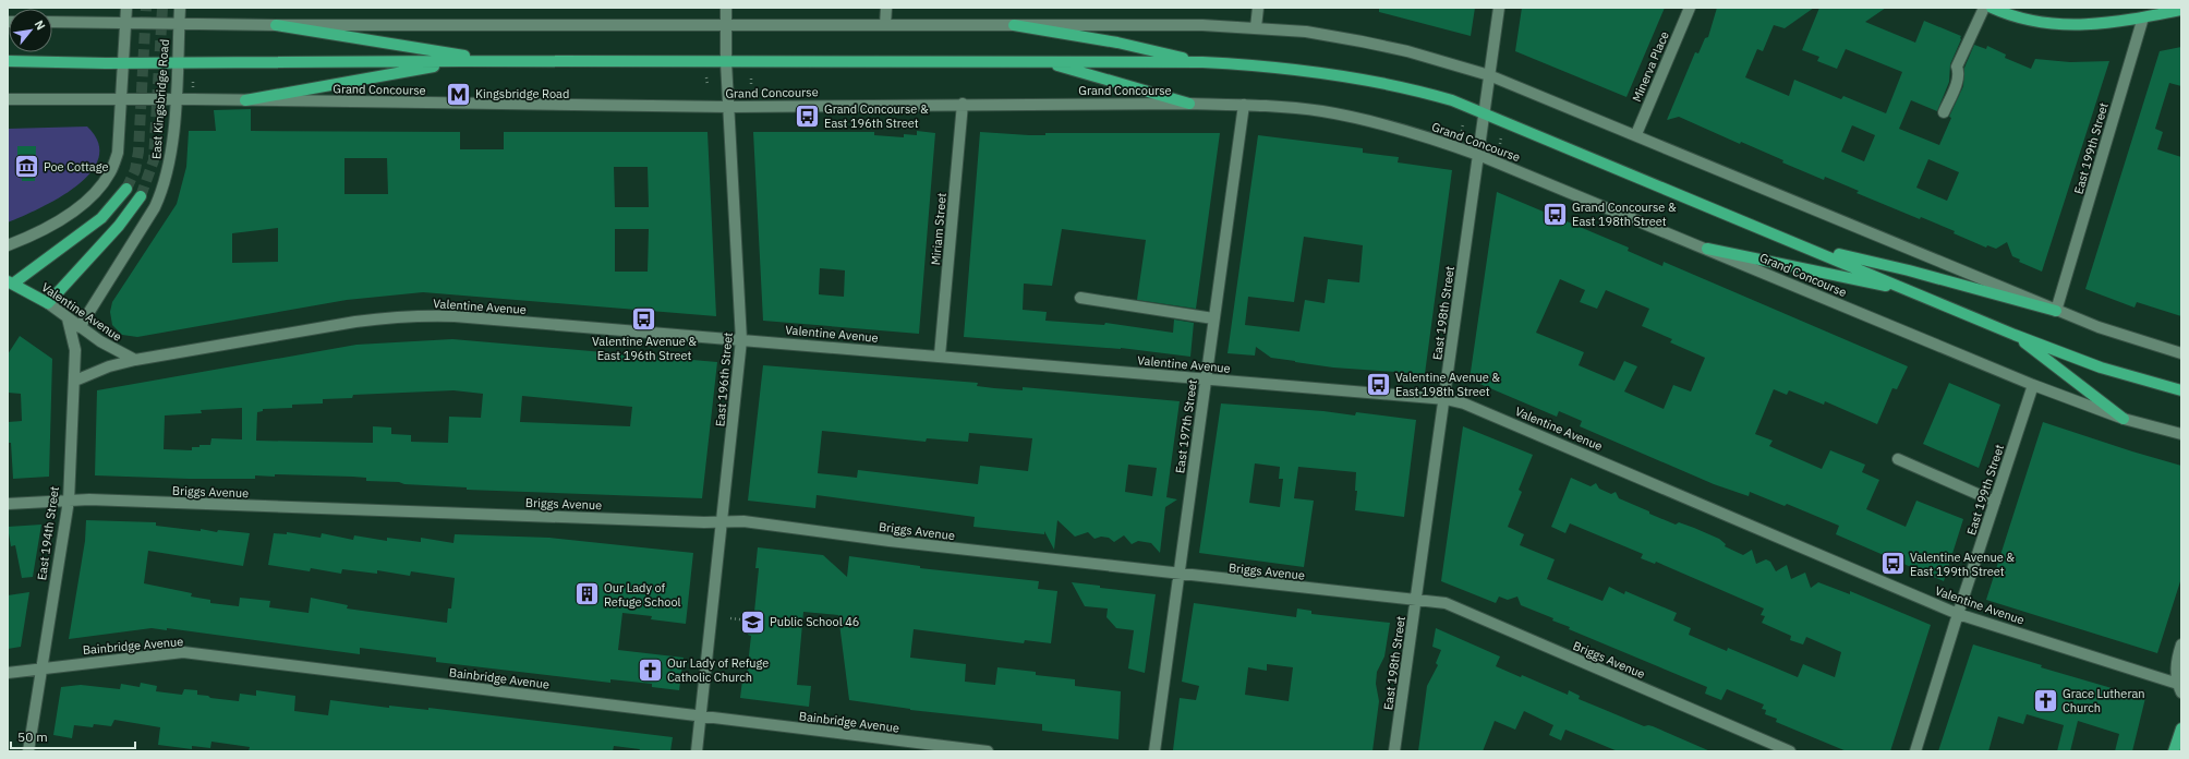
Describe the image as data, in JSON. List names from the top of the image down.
{
  "streets": {
    "main road": ["Valentine Avenue"],
    "street": [
      "Minerva Place",
      "Grand Concourse",
      "East Kingsbridge Road",
      "East 199th Street",
      "Miriam Street",
      "East 198th Street",
      "East 196th Street",
      "East 197th Street",
      "Briggs Avenue",
      "East 194th Street",
      "Bainbridge Avenue"
    ]
  },
  "crossings": [
    ["Grand Concourse", "East Kingsbridge Road"],
    ["Grand Concourse", "East 199th Street"],
    ["Grand Concourse", "Miriam Street"],
    ["Grand Concourse", "East 198th Street"],
    ["Grand Concourse", "East 196th Street"],
    ["Grand Concourse", "East 197th Street"],
    ["East Kingsbridge Road", "Valentine Avenue"],
    ["East 199th Street", "Valentine Avenue"],
    ["Miriam Street", "Valentine Avenue"],
    ["Valentine Avenue", "East 198th Street"],
    ["Valentine Avenue", "East 196th Street"],
    ["Valentine Avenue", "East 197th Street"],
    ["Valentine Avenue", "East 194th Street"],
    ["East 198th Street", "Briggs Avenue"],
    ["East 196th Street", "Briggs Avenue"],
    ["East 196th Street", "Bainbridge Avenue"],
    ["East 197th Street", "Briggs Avenue"],
    ["Briggs Avenue", "East 194th Street"],
    ["East 194th Street", "Bainbridge Avenue"]
  ],
  "places": {
    "metro station": ["Kingsbridge Road"],
    "bus stop": [
      "Grand Concourse & East 196th Street",
      "Grand Concourse & East 198th Street",
      "Valentine Avenue & East 196th Street",
      "Valentine Avenue & East 198th Street",
      "Valentine Avenue & East 199th Street"
    ],
    "museum": ["Poe Cottage"],
    "building": ["Our Lady of Refuge School"],
    "school or university": ["Public School 46"],
    "church": ["Our Lady of Refuge Catholic Church", "Grace Lutheran Church"]
  },
  "scale_bar": "50 m",
  "north": "top right"
}
